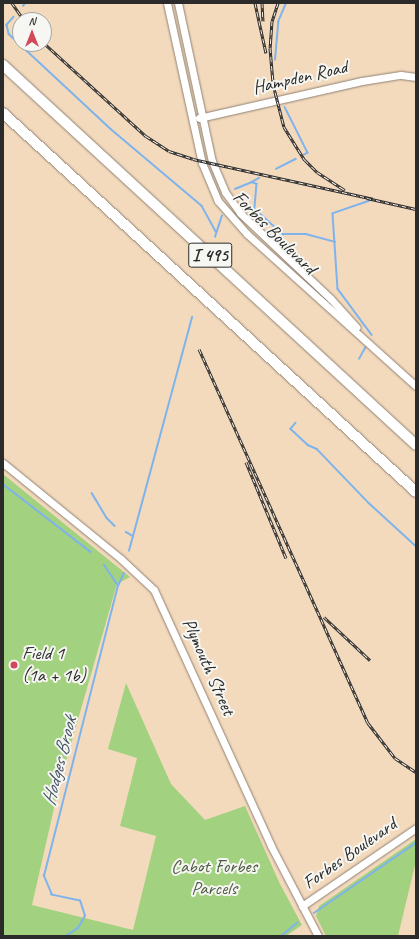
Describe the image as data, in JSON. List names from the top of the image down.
{
  "streets": {
    "highway": ["I 495"],
    "street": ["Hampden Road", "Forbes Boulevard", "Plymouth Street"]
  },
  "crossings": [
    ["Hampden Road", "Forbes Boulevard"],
    ["Forbes Boulevard", "Plymouth Street"]
  ],
  "water": ["Hodges Brook"],
  "parks": ["Cabot Forbes Parcels"],
  "places": ["Field 1 (1a + 1b)"],
  "north": "top"
}
